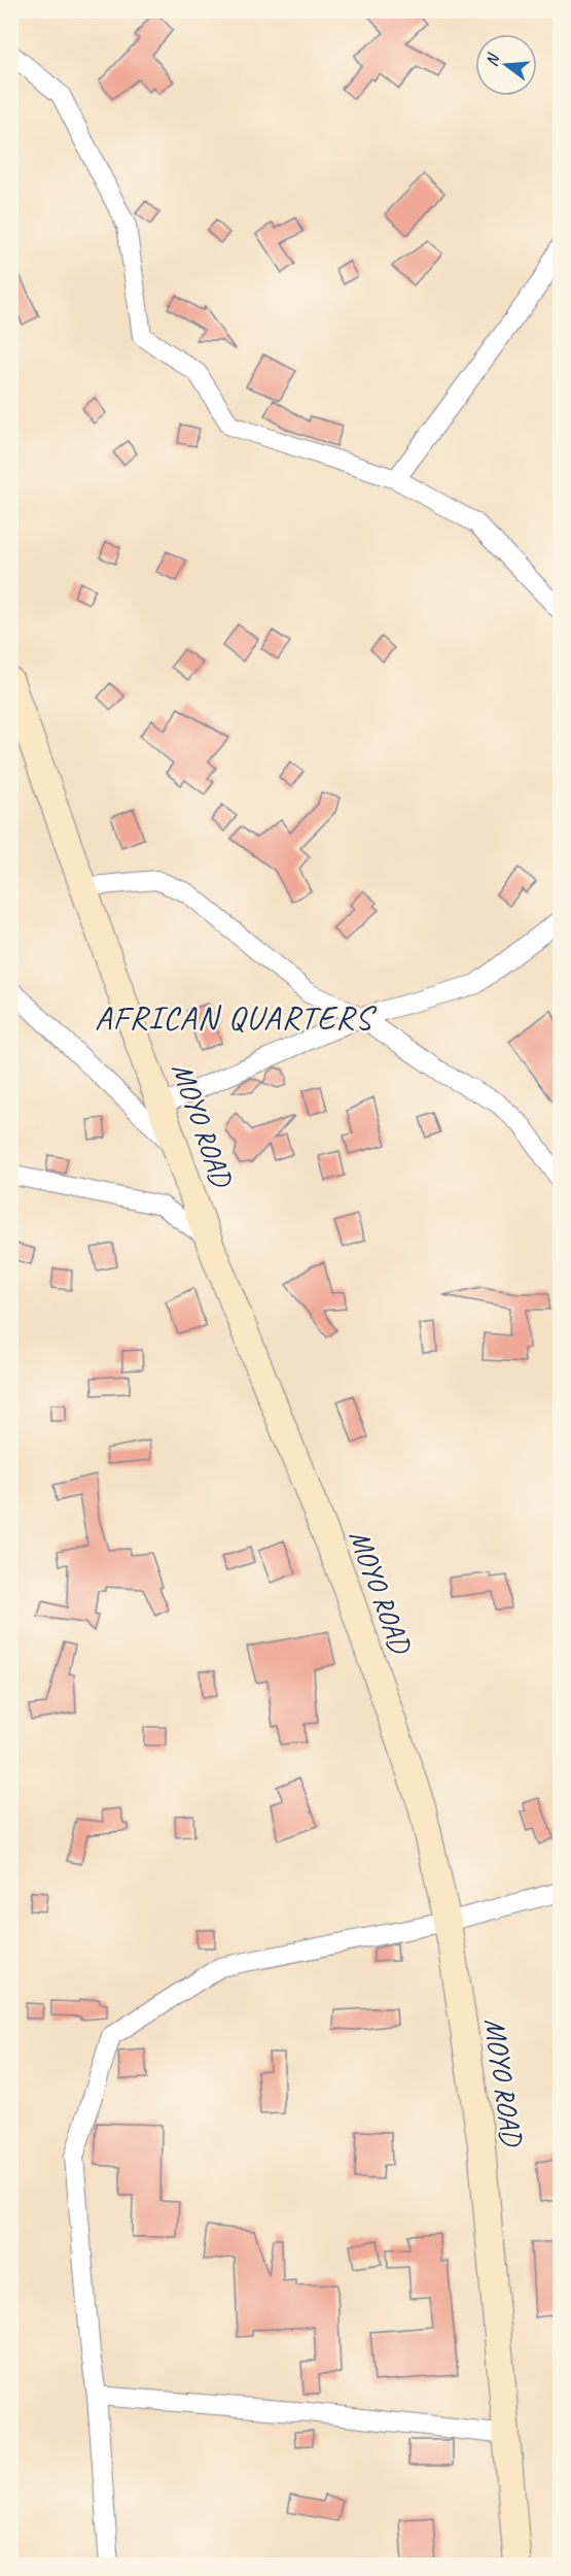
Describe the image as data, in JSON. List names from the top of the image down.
{
  "streets": {
    "main road": ["MOYO ROAD"]
  },
  "districts": ["AFRICAN QUARTERS"],
  "north": "left"
}
